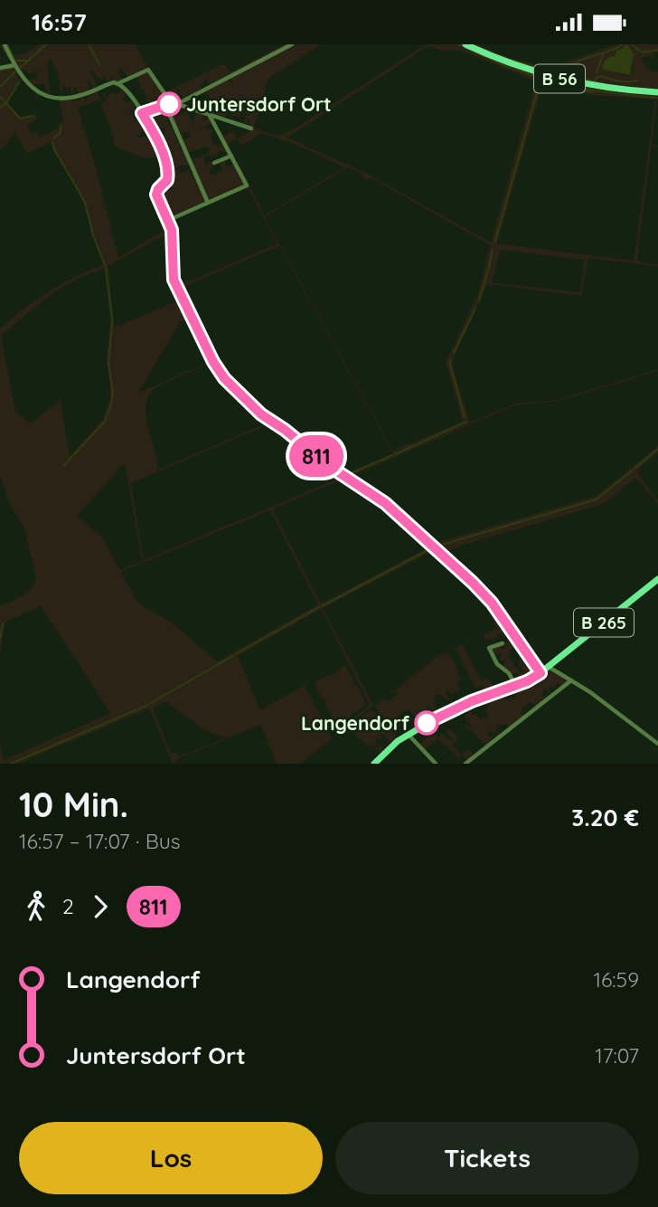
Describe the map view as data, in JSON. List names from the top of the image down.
{
  "streets": {
    "main road": ["B 56", "B 265"]
  },
  "places": ["Juntersdorf Ort", "Langendorf"],
  "lines": ["bus line 811"],
  "page": {
    "status": "16:57",
    "on_map": "811",
    "heading": ["10 Min.", "16:57 – 17:07 · Bus", "3.20 €"],
    "legs": ["2", "811"],
    "list": [
      {
        "name": "Langendorf",
        "value": "16:59"
      },
      {
        "name": "Juntersdorf Ort",
        "value": "17:07"
      }
    ],
    "buttons": ["Los", "Tickets"]
  }
}
